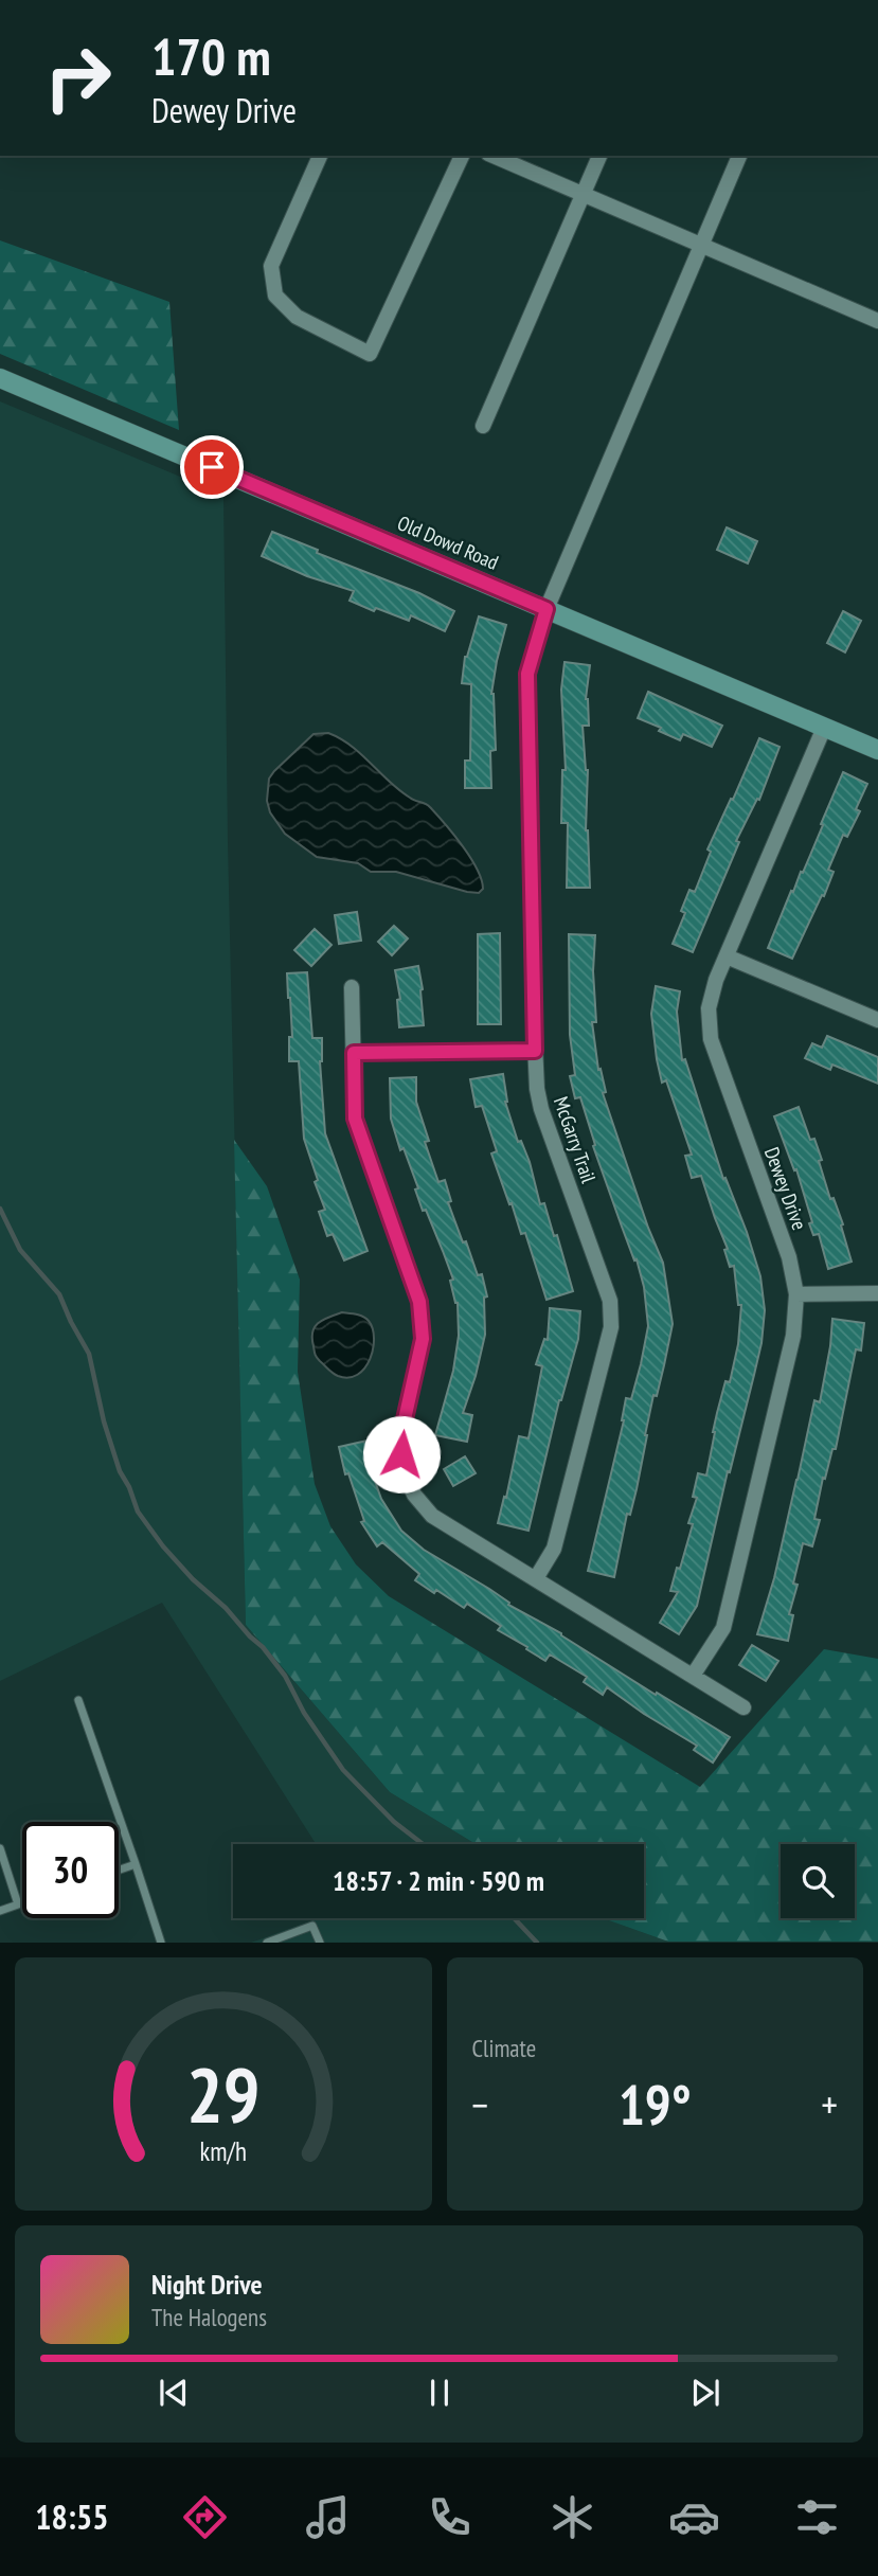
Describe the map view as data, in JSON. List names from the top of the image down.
{
  "streets": {
    "street": ["Old Dowd Road", "McGarry Trail", "Dewey Drive"]
  },
  "crossings": [
    ["Old Dowd Road", "McGarry Trail"],
    ["Old Dowd Road", "Dewey Drive"]
  ],
  "page": {
    "turn": ["170 m", "Dewey Drive"],
    "limit": "30",
    "trip": "18:57 · 2 min · 590 m",
    "tile": "Climate",
    "heat": ["−", "19°", "+"],
    "song": ["Night Drive", "The Halogens"],
    "tabs": "18:55",
    "gauge": ["29", "km/h"]
  }
}
